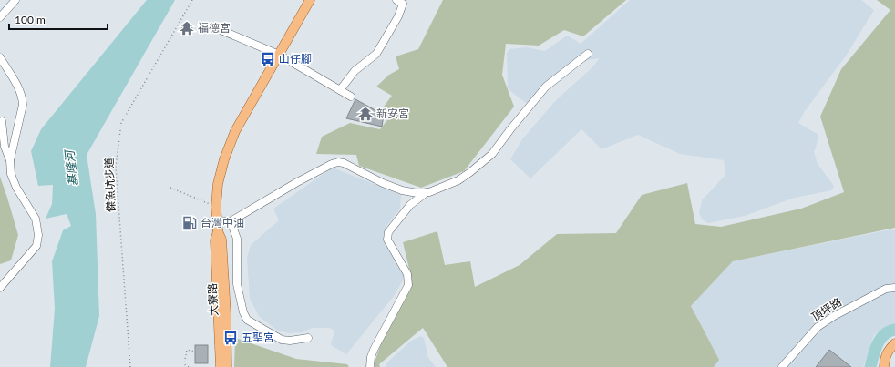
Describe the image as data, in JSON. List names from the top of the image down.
{
  "streets": {
    "main road": ["大寮路"],
    "street": ["頂坪路"],
    "path": ["傑魚坑步道"]
  },
  "water": ["基隆河"],
  "places": {
    "temple": ["福德宮", "新安宮"],
    "bus stop": ["山仔腳", "五聖宮"],
    "fuel station": ["台灣中油"]
  },
  "scale_bar": "100 m"
}
